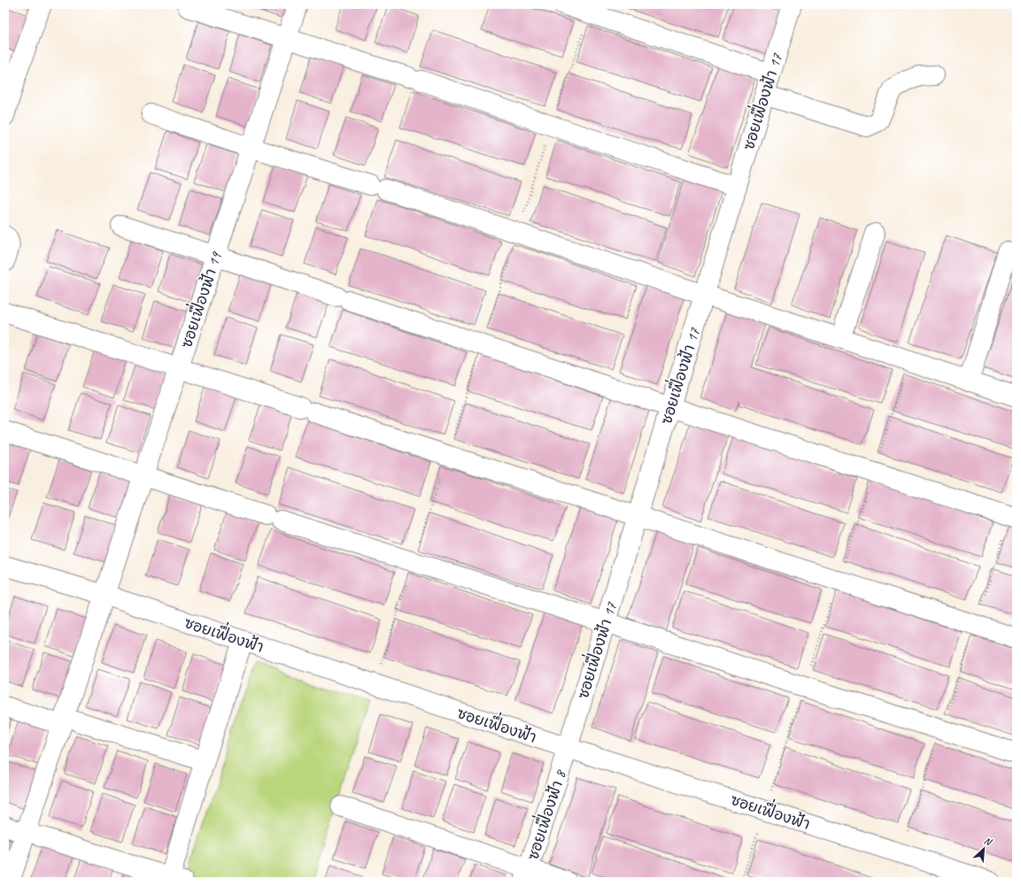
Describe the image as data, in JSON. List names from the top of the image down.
{
  "streets": {
    "street": [
      "ซอยเฟื่องฟ้า 17",
      "ซอยเฟื่องฟ้า 19",
      "ซอยเฟื่องฟ้า",
      "ซอยเฟื่องฟ้า 8"
    ]
  },
  "crossings": [
    ["ซอยเฟื่องฟ้า 17", "ซอยเฟื่องฟ้า"],
    ["ซอยเฟื่องฟ้า 17", "ซอยเฟื่องฟ้า 8"],
    ["ซอยเฟื่องฟ้า 19", "ซอยเฟื่องฟ้า"],
    ["ซอยเฟื่องฟ้า", "ซอยเฟื่องฟ้า 8"]
  ],
  "north": "top right"
}
